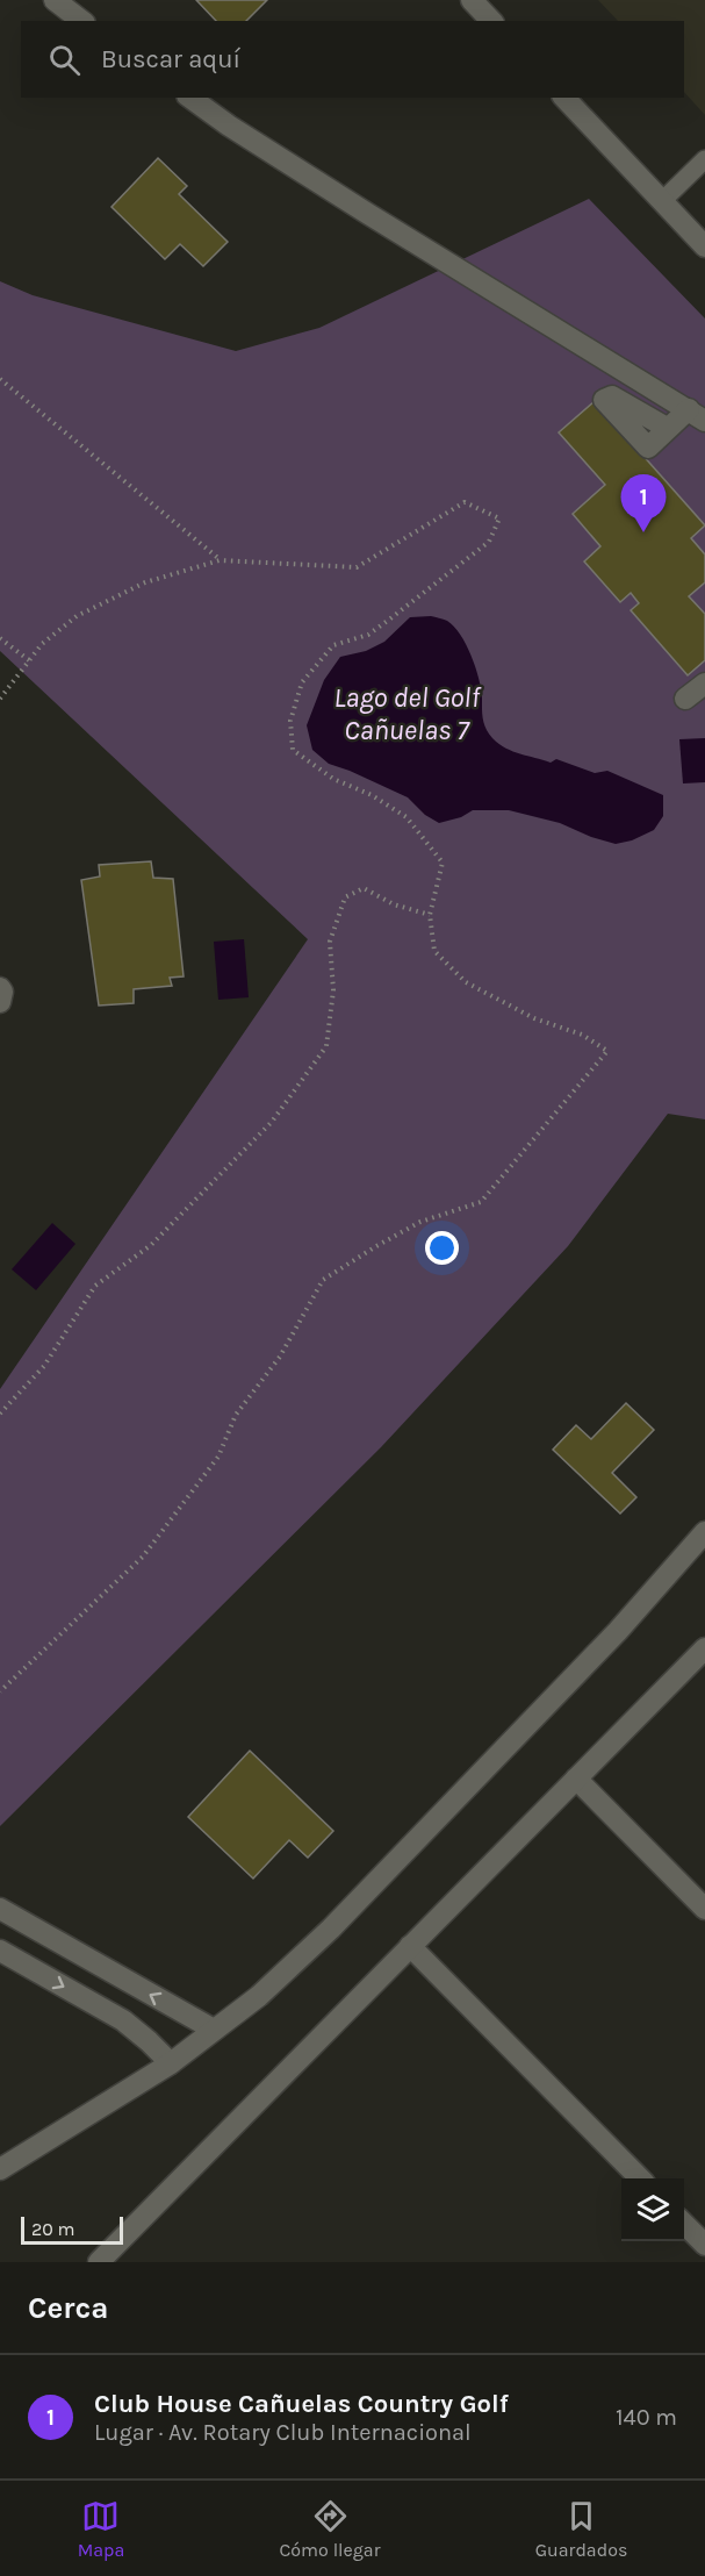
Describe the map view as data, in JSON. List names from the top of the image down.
{
  "water": ["Lago del Golf Cañuelas 7"],
  "scale_bar": "20 m",
  "page": {
    "search": "Buscar aquí",
    "pins": "1",
    "scale": "20 m",
    "heading": "Cerca",
    "list": [
      {
        "mark": "1",
        "name": "Club House Cañuelas Country Golf",
        "note": "Lugar · Av. Rotary Club Internacional",
        "value": "140 m"
      }
    ],
    "nav": ["Mapa", "Cómo llegar", "Guardados"]
  }
}
